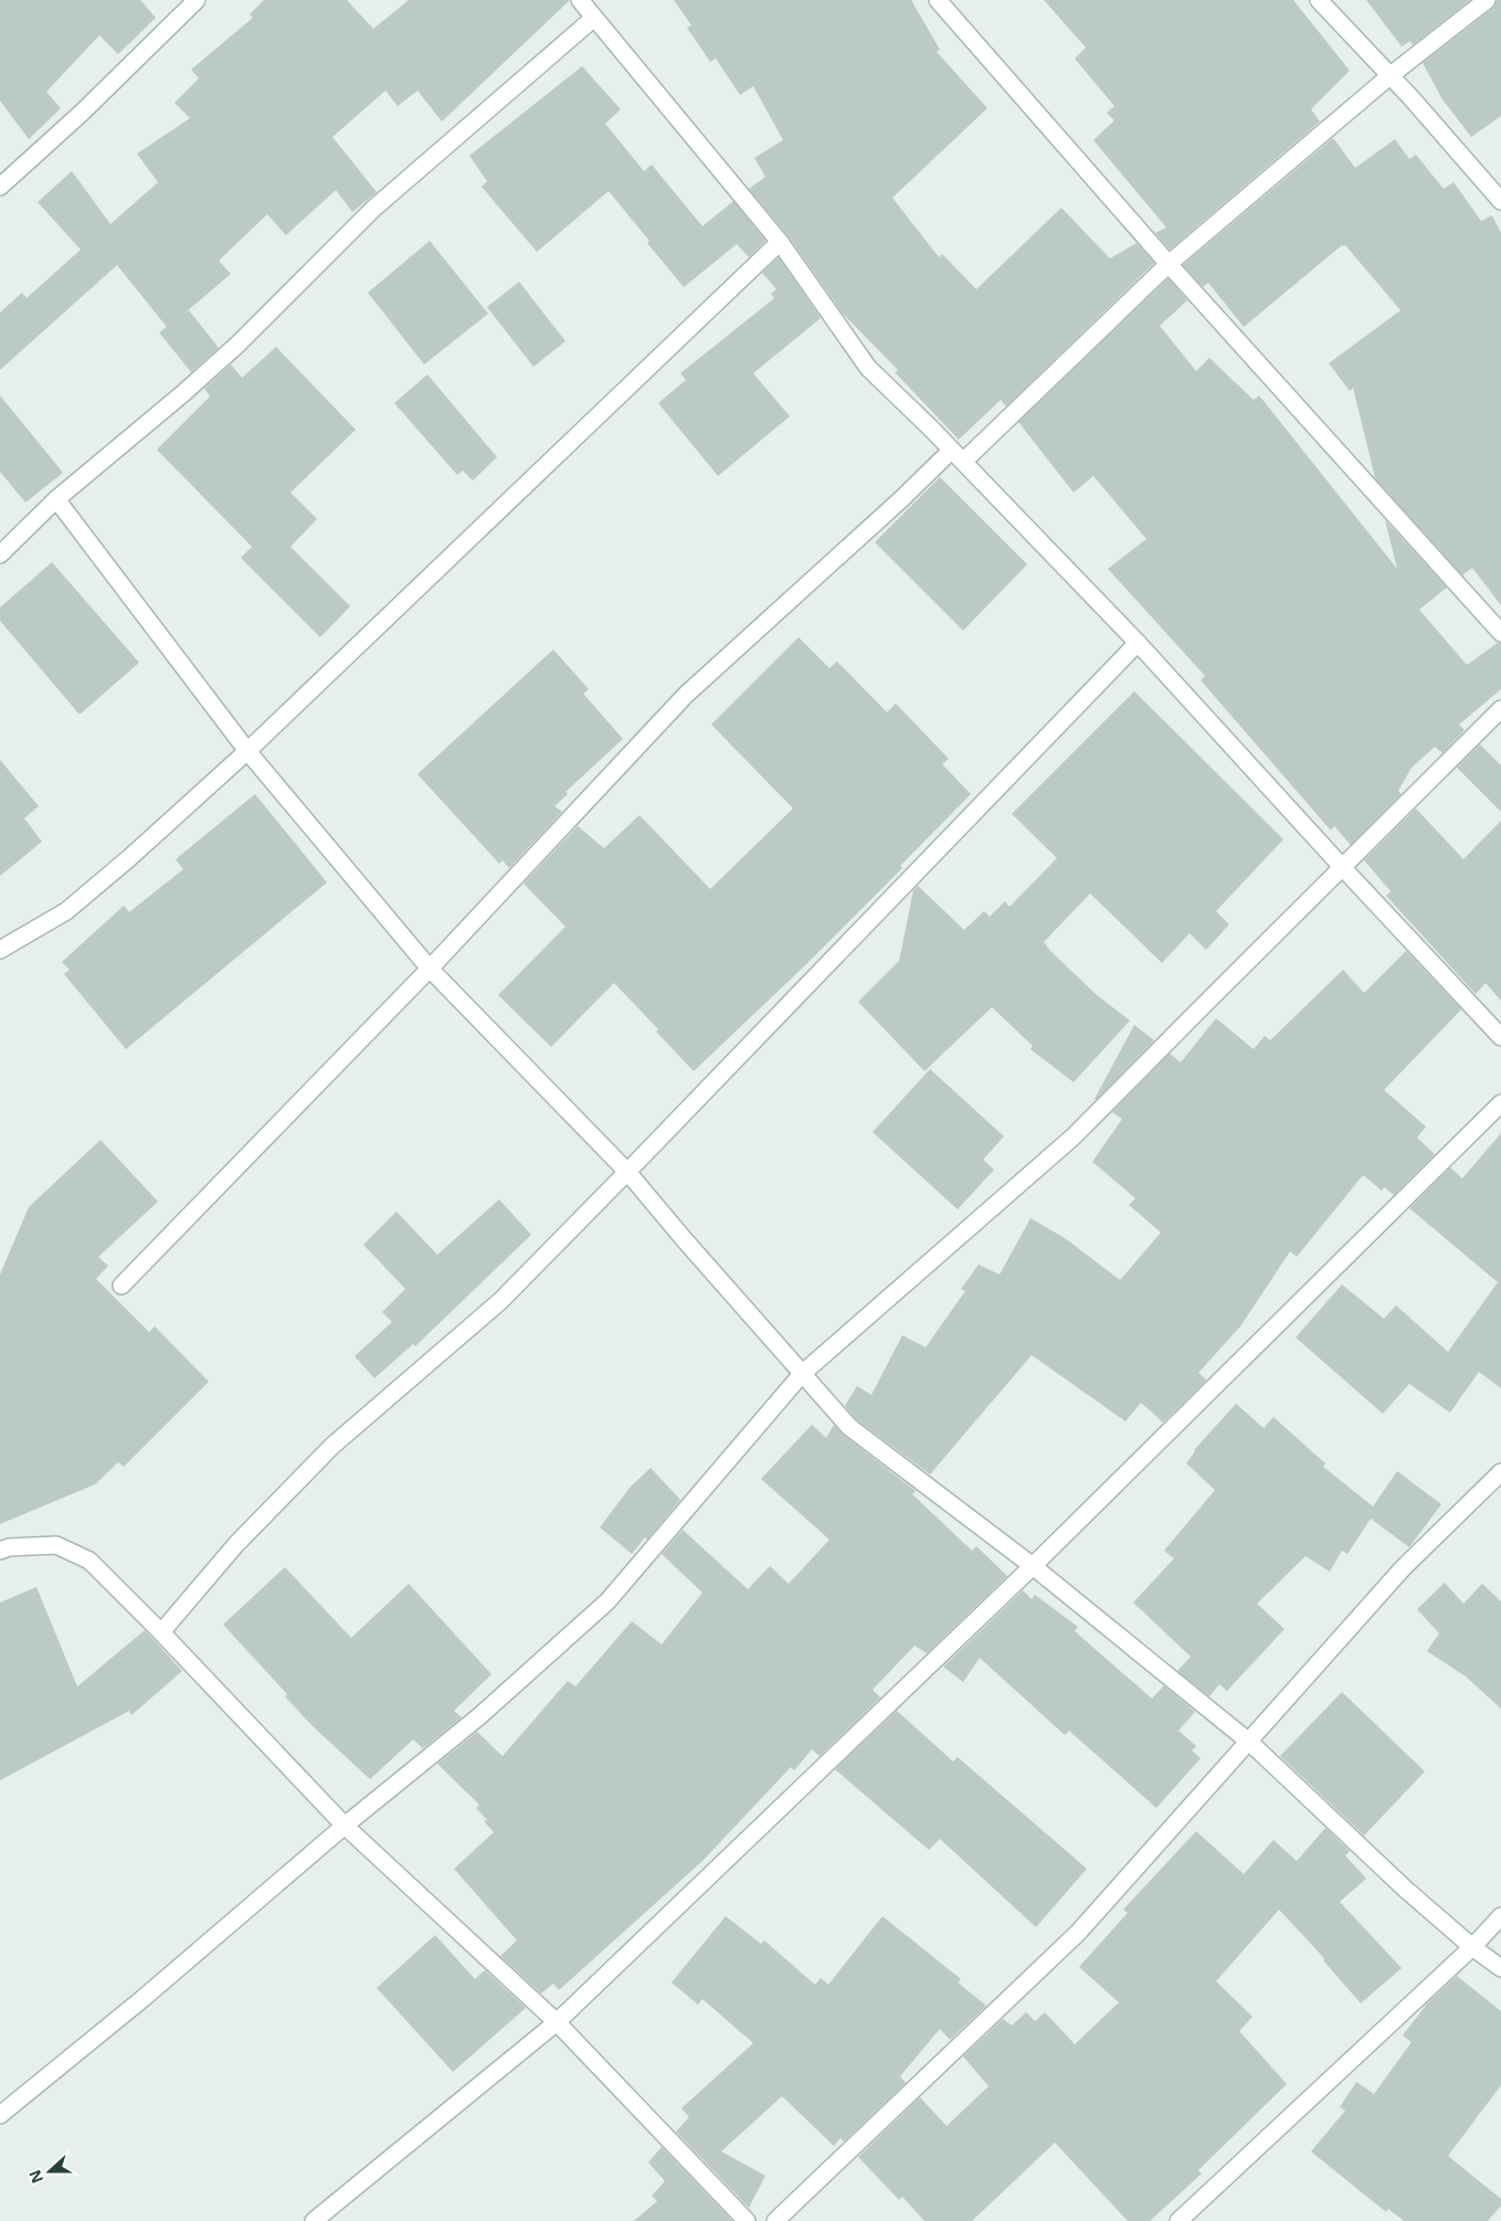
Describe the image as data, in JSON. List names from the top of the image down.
{
  "north": "left"
}
